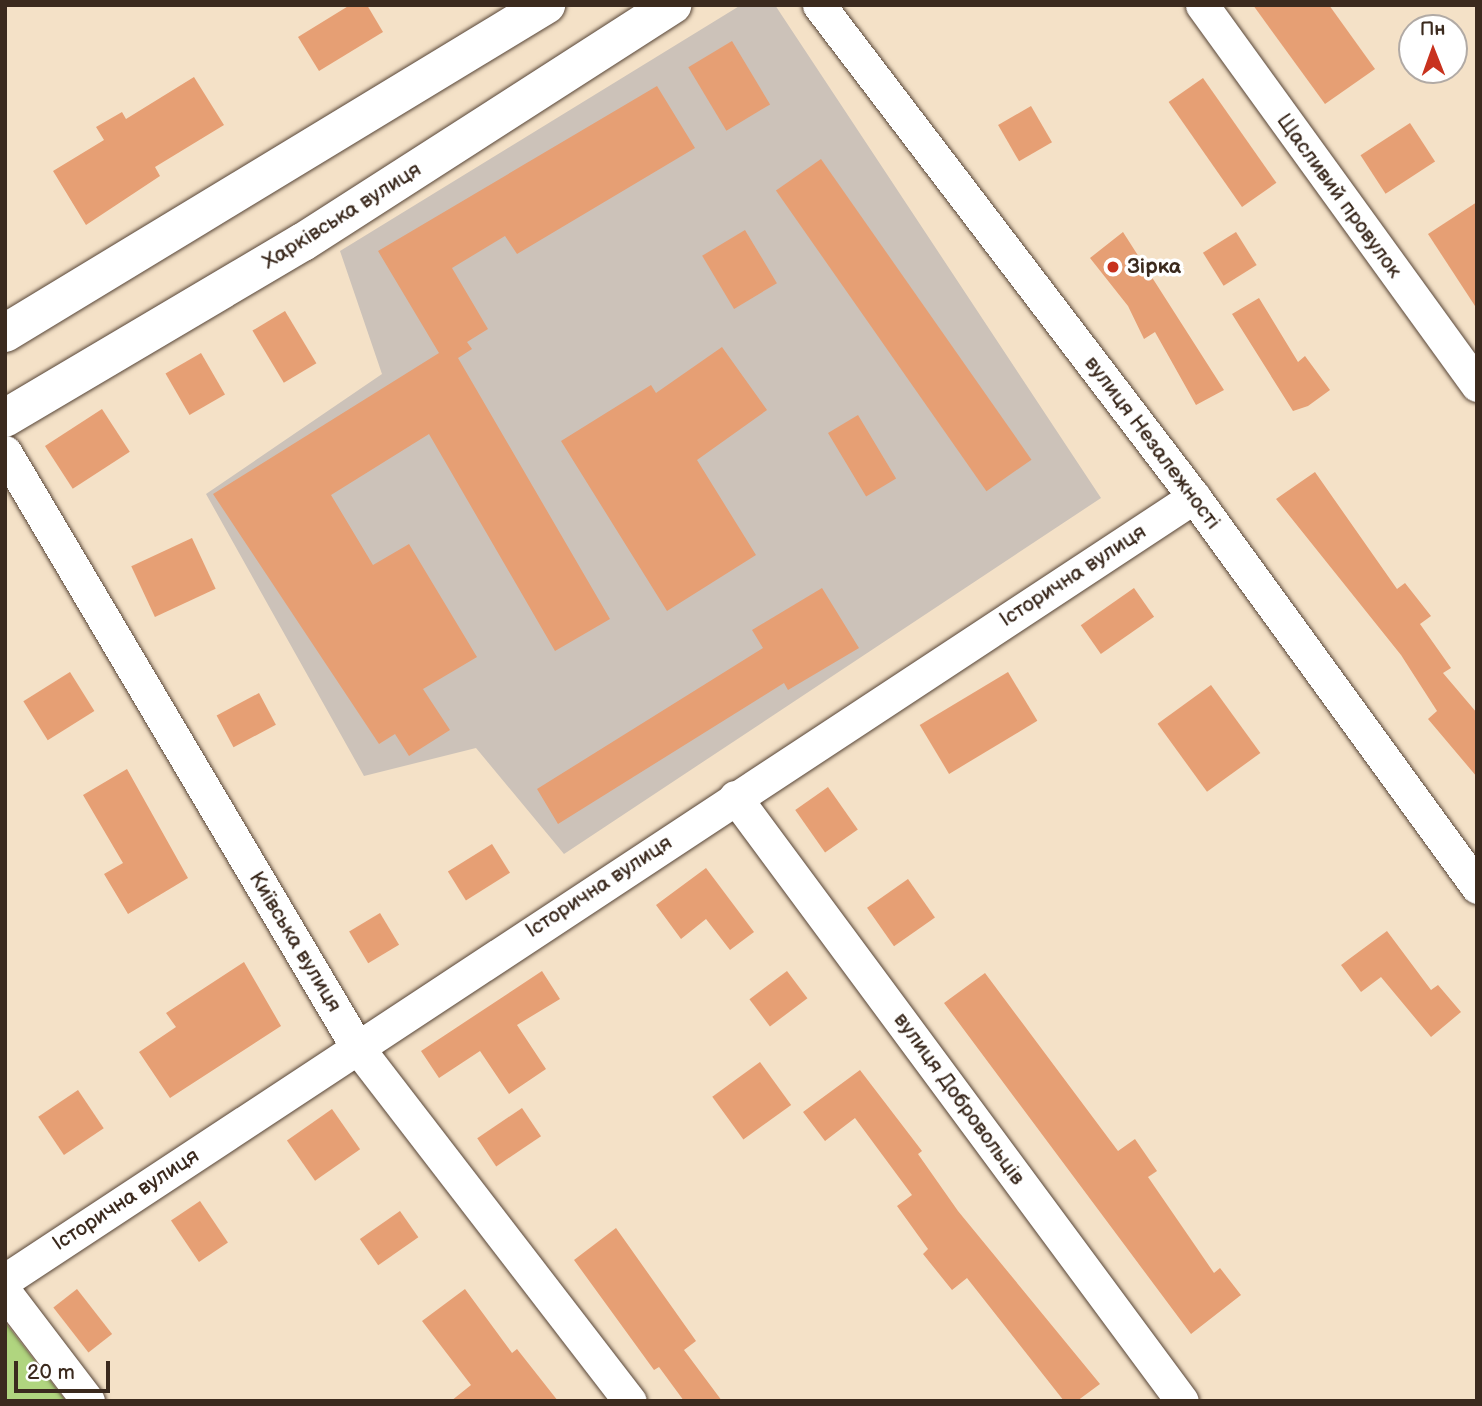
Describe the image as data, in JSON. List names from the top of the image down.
{
  "streets": {
    "street": [
      "Щасливий провулок",
      "Харківська вулиця",
      "вулиця Незалежності",
      "Історична вулиця",
      "Київська вулиця",
      "вулиця Добровольців"
    ]
  },
  "crossings": [
    ["вулиця Незалежності", "Історична вулиця"],
    ["Історична вулиця", "Київська вулиця"],
    ["Історична вулиця", "вулиця Добровольців"]
  ],
  "places": ["Зірка"],
  "scale_bar": "20 m",
  "north": "top"
}
